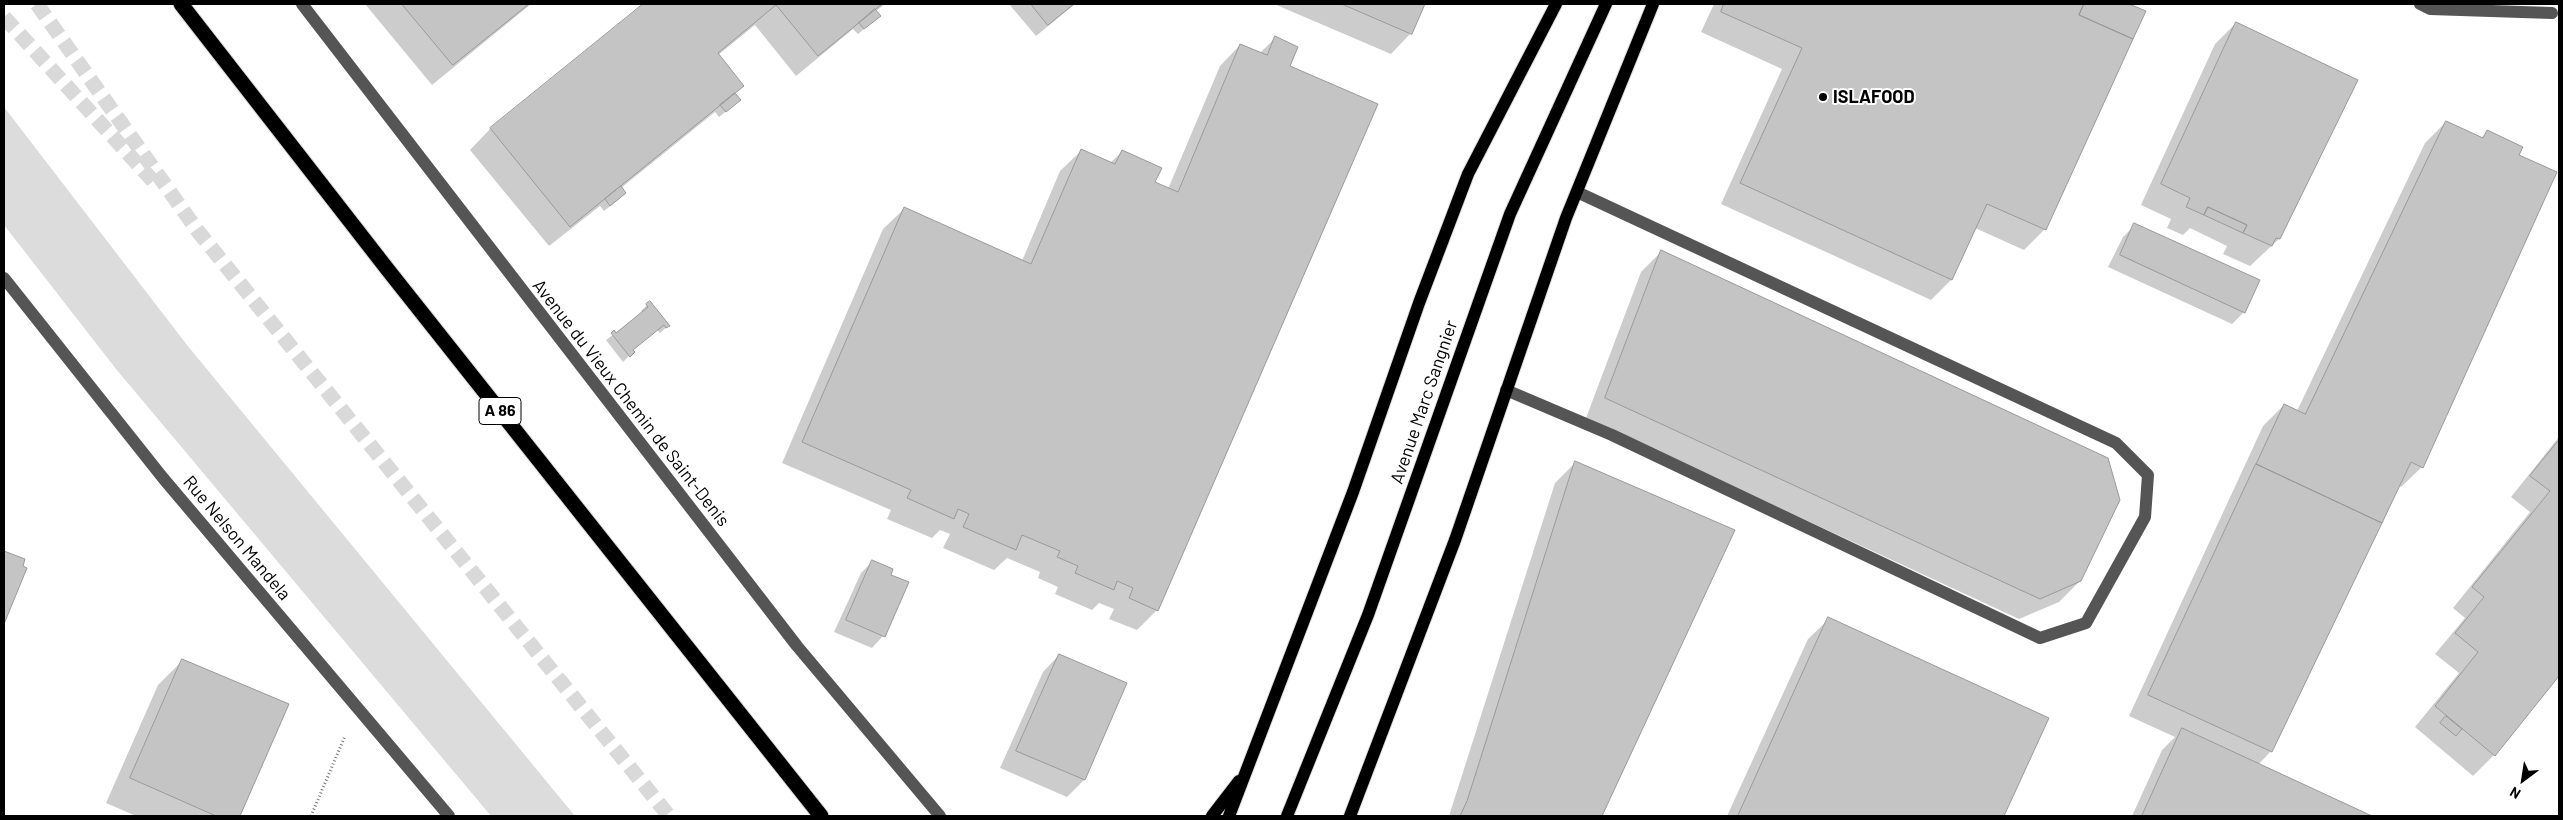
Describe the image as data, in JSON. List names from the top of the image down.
{
  "streets": {
    "highway": ["A 86"],
    "main road": ["Avenue Marc Sangnier"],
    "street": ["Avenue du Vieux Chemin de Saint-Denis", "Rue Nelson Mandela"]
  },
  "places": ["ISLAFOOD"],
  "north": "bottom left"
}
